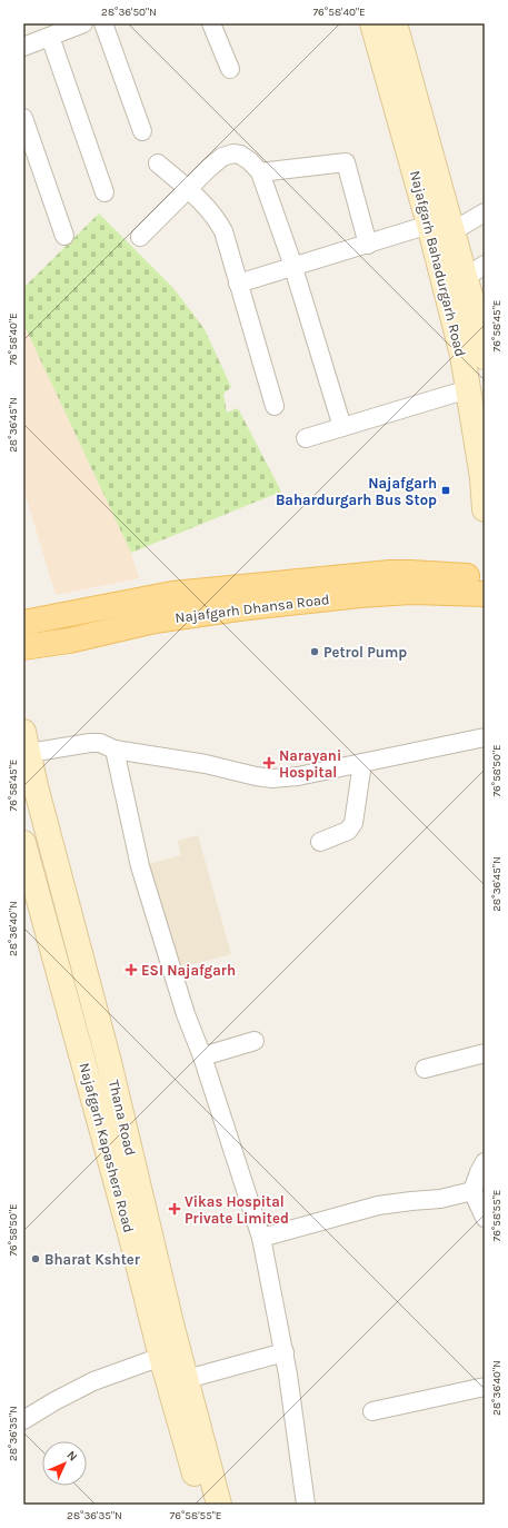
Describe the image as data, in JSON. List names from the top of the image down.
{
  "streets": {
    "main road": [
      "Najafgarh Bahadurgarh Road",
      "Najafgarh Dhansa Road",
      "Thana Road",
      "Najafgarh Kapashera Road"
    ]
  },
  "places": {
    "transit": ["Najafgarh Bahardurgarh Bus Stop"],
    "other": ["Petrol Pump", "Bharat Kshter"],
    "health": ["Narayani Hospital", "ESI Najafgarh", "Vikas Hospital Private Limited"]
  },
  "north": "top right",
  "coordinates": [
    "28°36'50\"N",
    "76°58'40\"E",
    "76°58'45\"E",
    "28°36'45\"N",
    "76°58'50\"E",
    "28°36'40\"N",
    "76°58'55\"E",
    "28°36'35\"N"
  ]
}
